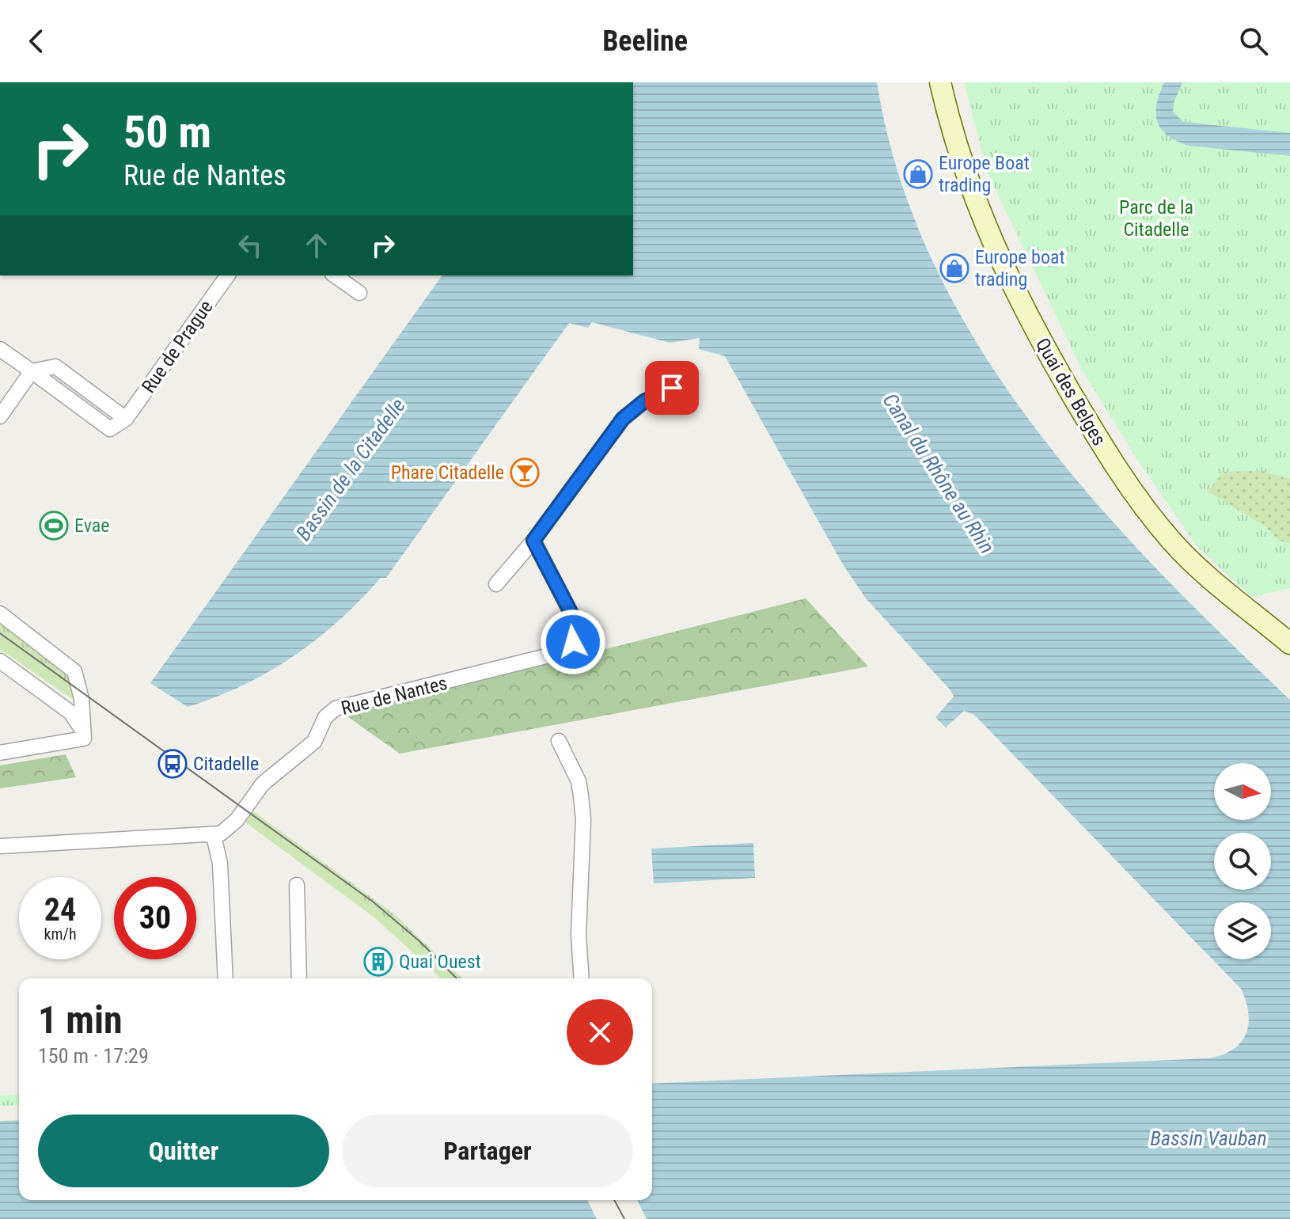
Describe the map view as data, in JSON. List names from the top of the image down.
{
  "streets": {
    "main road": ["Quai des Belges"],
    "street": ["Rue de Prague", "Rue de Nantes"]
  },
  "water": ["Bassin de la Citadelle", "Canal du Rhône au Rhin", "Bassin Vauban"],
  "parks": ["Parc de la Citadelle"],
  "places": {
    "shop": ["Europe Boat trading", "Europe boat trading"],
    "bar": ["Phare Citadelle"],
    "sports": ["Evae"],
    "bus stop": ["Citadelle"],
    "building": ["Quai Ouest"]
  },
  "north": "right",
  "page": {
    "header": "Beeline",
    "turn": ["50 m", "Rue de Nantes"],
    "speed": "24 km/h",
    "limit": "30",
    "heading": ["1 min", "150 m · 17:29"],
    "buttons": ["Quitter", "Partager"]
  }
}
